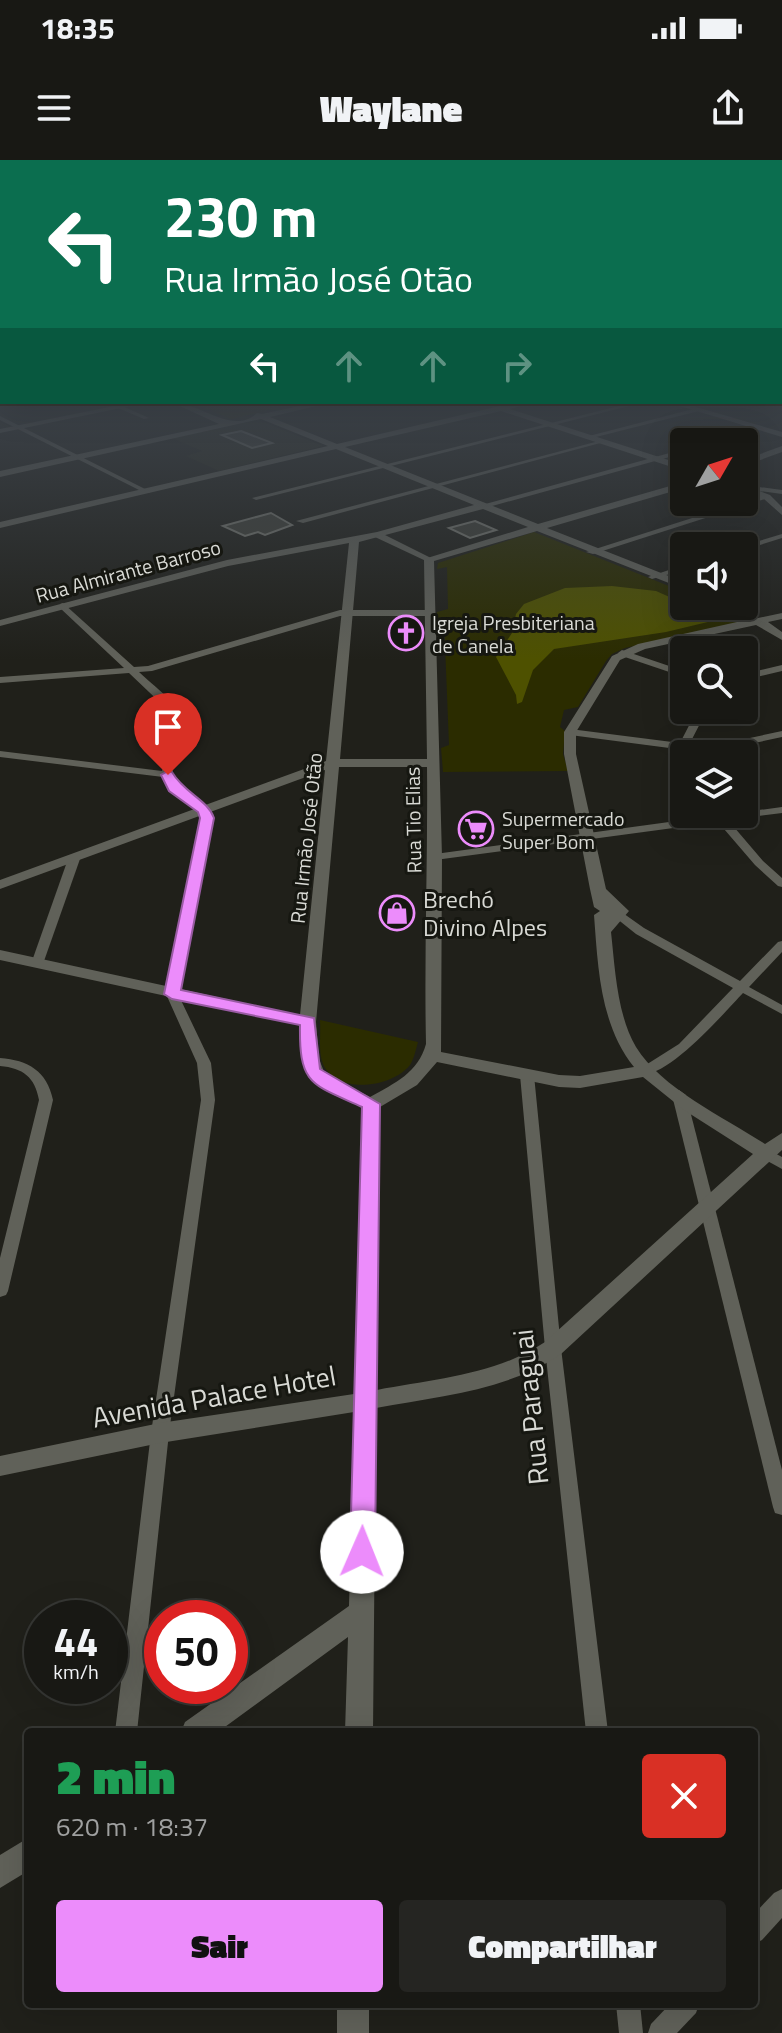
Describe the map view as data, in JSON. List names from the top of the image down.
{
  "streets": {
    "street": [
      "Rua Almirante Barroso",
      "Rua Tio Elias",
      "Rua Irmão José Otão",
      "Avenida Palace Hotel",
      "Rua Paraguai"
    ]
  },
  "crossings": [
    ["Rua Almirante Barroso", "Rua Irmão José Otão"],
    ["Avenida Palace Hotel", "Rua Paraguai"]
  ],
  "places": {
    "church": ["Igreja Presbiteriana de Canela"],
    "supermarket": ["Supermercado Super Bom"],
    "shop": ["Brechó Divino Alpes"]
  },
  "north": "top right",
  "page": {
    "status": "18:35",
    "header": "Waylane",
    "turn": ["230 m", "Rua Irmão José Otão"],
    "speed": "44 km/h",
    "limit": "50",
    "heading": ["2 min", "620 m · 18:37"],
    "buttons": ["Sair", "Compartilhar"]
  }
}
